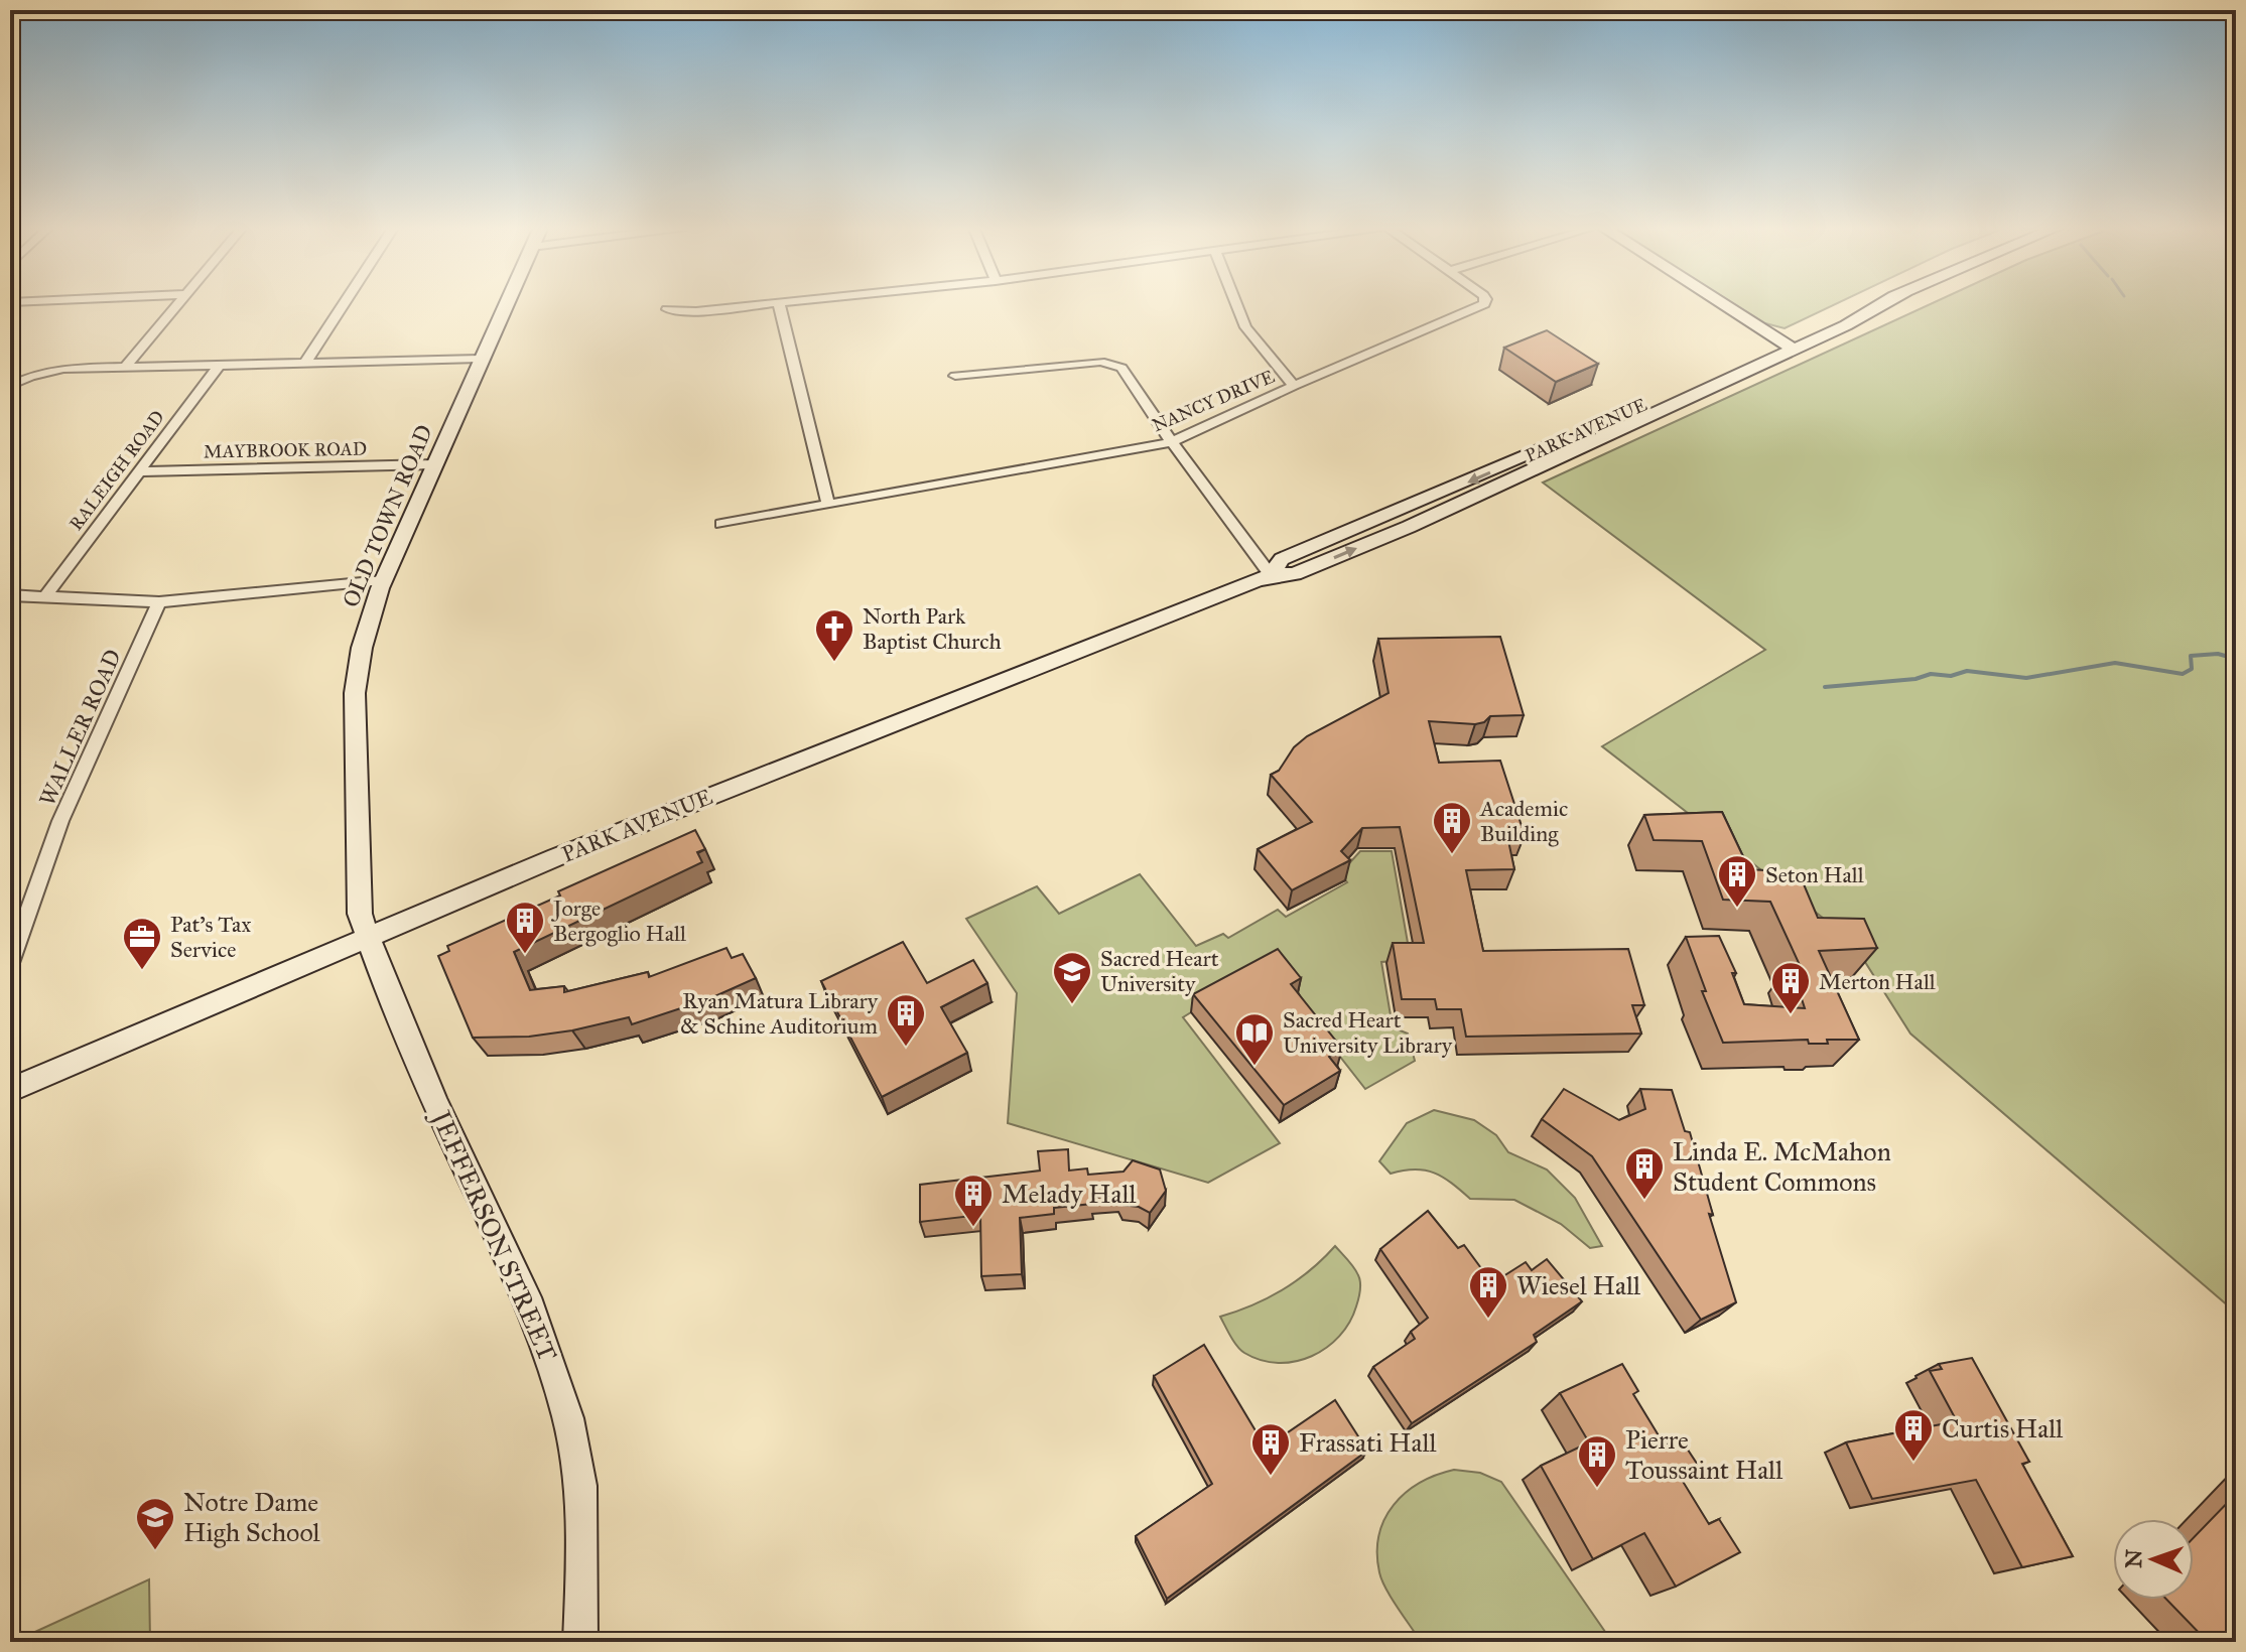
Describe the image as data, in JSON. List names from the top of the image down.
{
  "streets": {
    "main road": ["PARK AVENUE", "OLD TOWN ROAD", "JEFFERSON STREET"],
    "street": [
      "NANCY DRIVE",
      "MAYBROOK ROAD",
      "RALEIGH ROAD",
      "WALLER ROAD"
    ]
  },
  "crossings": [
    ["PARK AVENUE", "OLD TOWN ROAD"],
    ["PARK AVENUE", "JEFFERSON STREET"],
    ["MAYBROOK ROAD", "RALEIGH ROAD"],
    ["MAYBROOK ROAD", "OLD TOWN ROAD"],
    ["OLD TOWN ROAD", "JEFFERSON STREET"]
  ],
  "places": {
    "church": ["North Park Baptist Church"],
    "building": [
      "Academic Building",
      "Seton Hall",
      "Jorge Bergoglio Hall",
      "Merton Hall",
      "Ryan Matura Library & Schine Auditorium",
      "Linda E. McMahon Student Commons",
      "Melady Hall",
      "Wiesel Hall",
      "Curtis Hall",
      "Frassati Hall",
      "Pierre Toussaint Hall"
    ],
    "office": ["Pat's Tax Service"],
    "school or university": ["Sacred Heart University", "Notre Dame High School"],
    "library": ["Sacred Heart University Library"]
  },
  "north": "left"
}
